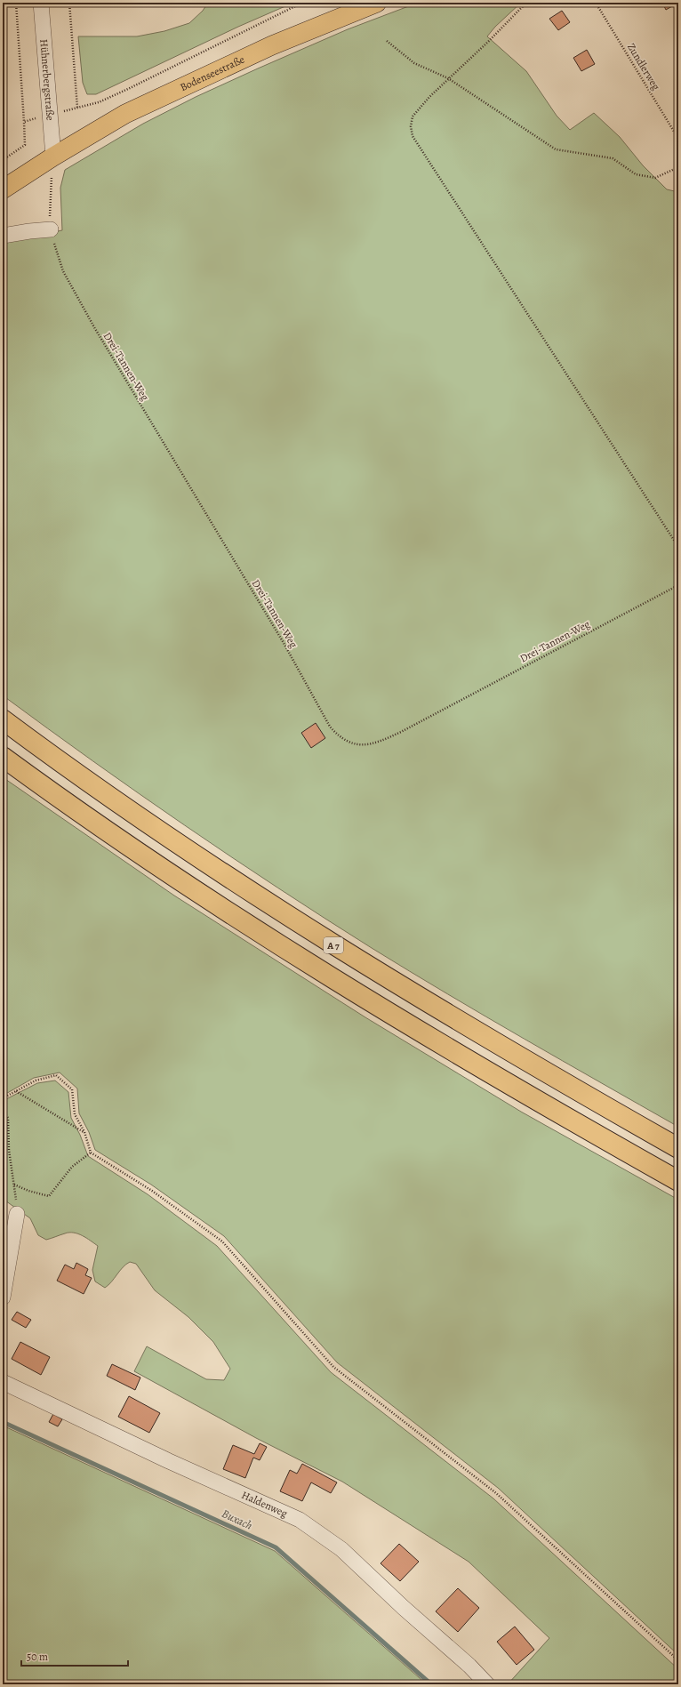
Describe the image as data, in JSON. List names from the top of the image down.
{
  "streets": {
    "highway": ["A 7"],
    "main road": ["Bodenseestraße"],
    "street": ["Hühnerbergstraße", "Haldenweg"],
    "path": ["Zundlerweg", "Drei-Tannen-Weg"]
  },
  "crossings": [
    ["Bodenseestraße", "Hühnerbergstraße"],
    ["Bodenseestraße", "Drei-Tannen-Weg"],
    ["Hühnerbergstraße", "Drei-Tannen-Weg"]
  ],
  "water": ["Buxach"],
  "scale_bar": "50 m"
}
